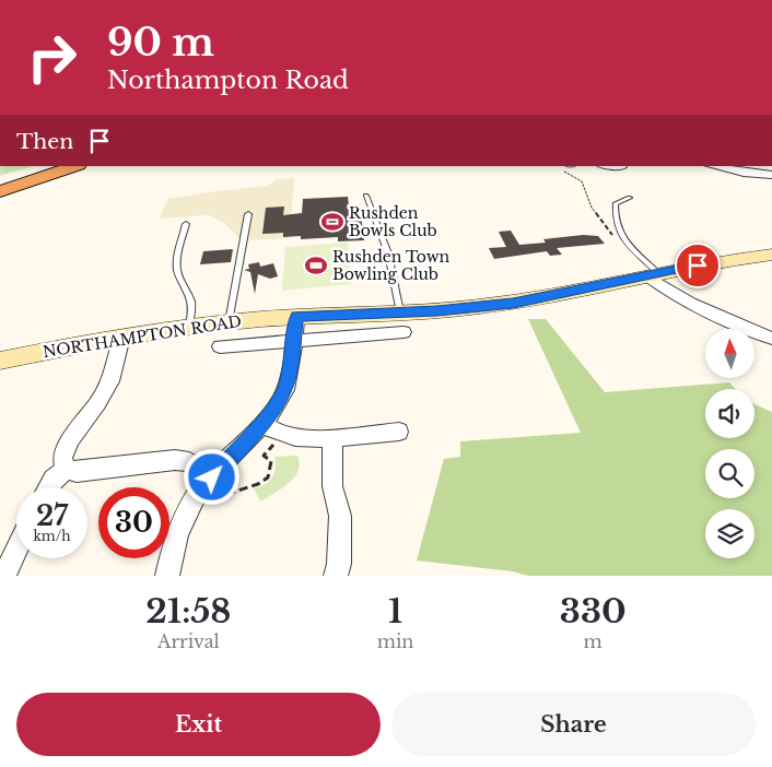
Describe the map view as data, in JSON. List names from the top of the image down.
{
  "streets": {
    "main road": ["NORTHAMPTON ROAD"]
  },
  "places": {
    "sports": ["Rushden Bowls Club", "Rushden Town Bowling Club"]
  },
  "north": "top",
  "page": {
    "turn": ["90 m", "Northampton Road"],
    "then": "Then",
    "speed": "27 km/h",
    "limit": "30",
    "eta": [
      "21:58",
      "Arrival",
      "1",
      "min",
      "330",
      "m"
    ],
    "buttons": ["Exit", "Share"]
  }
}
